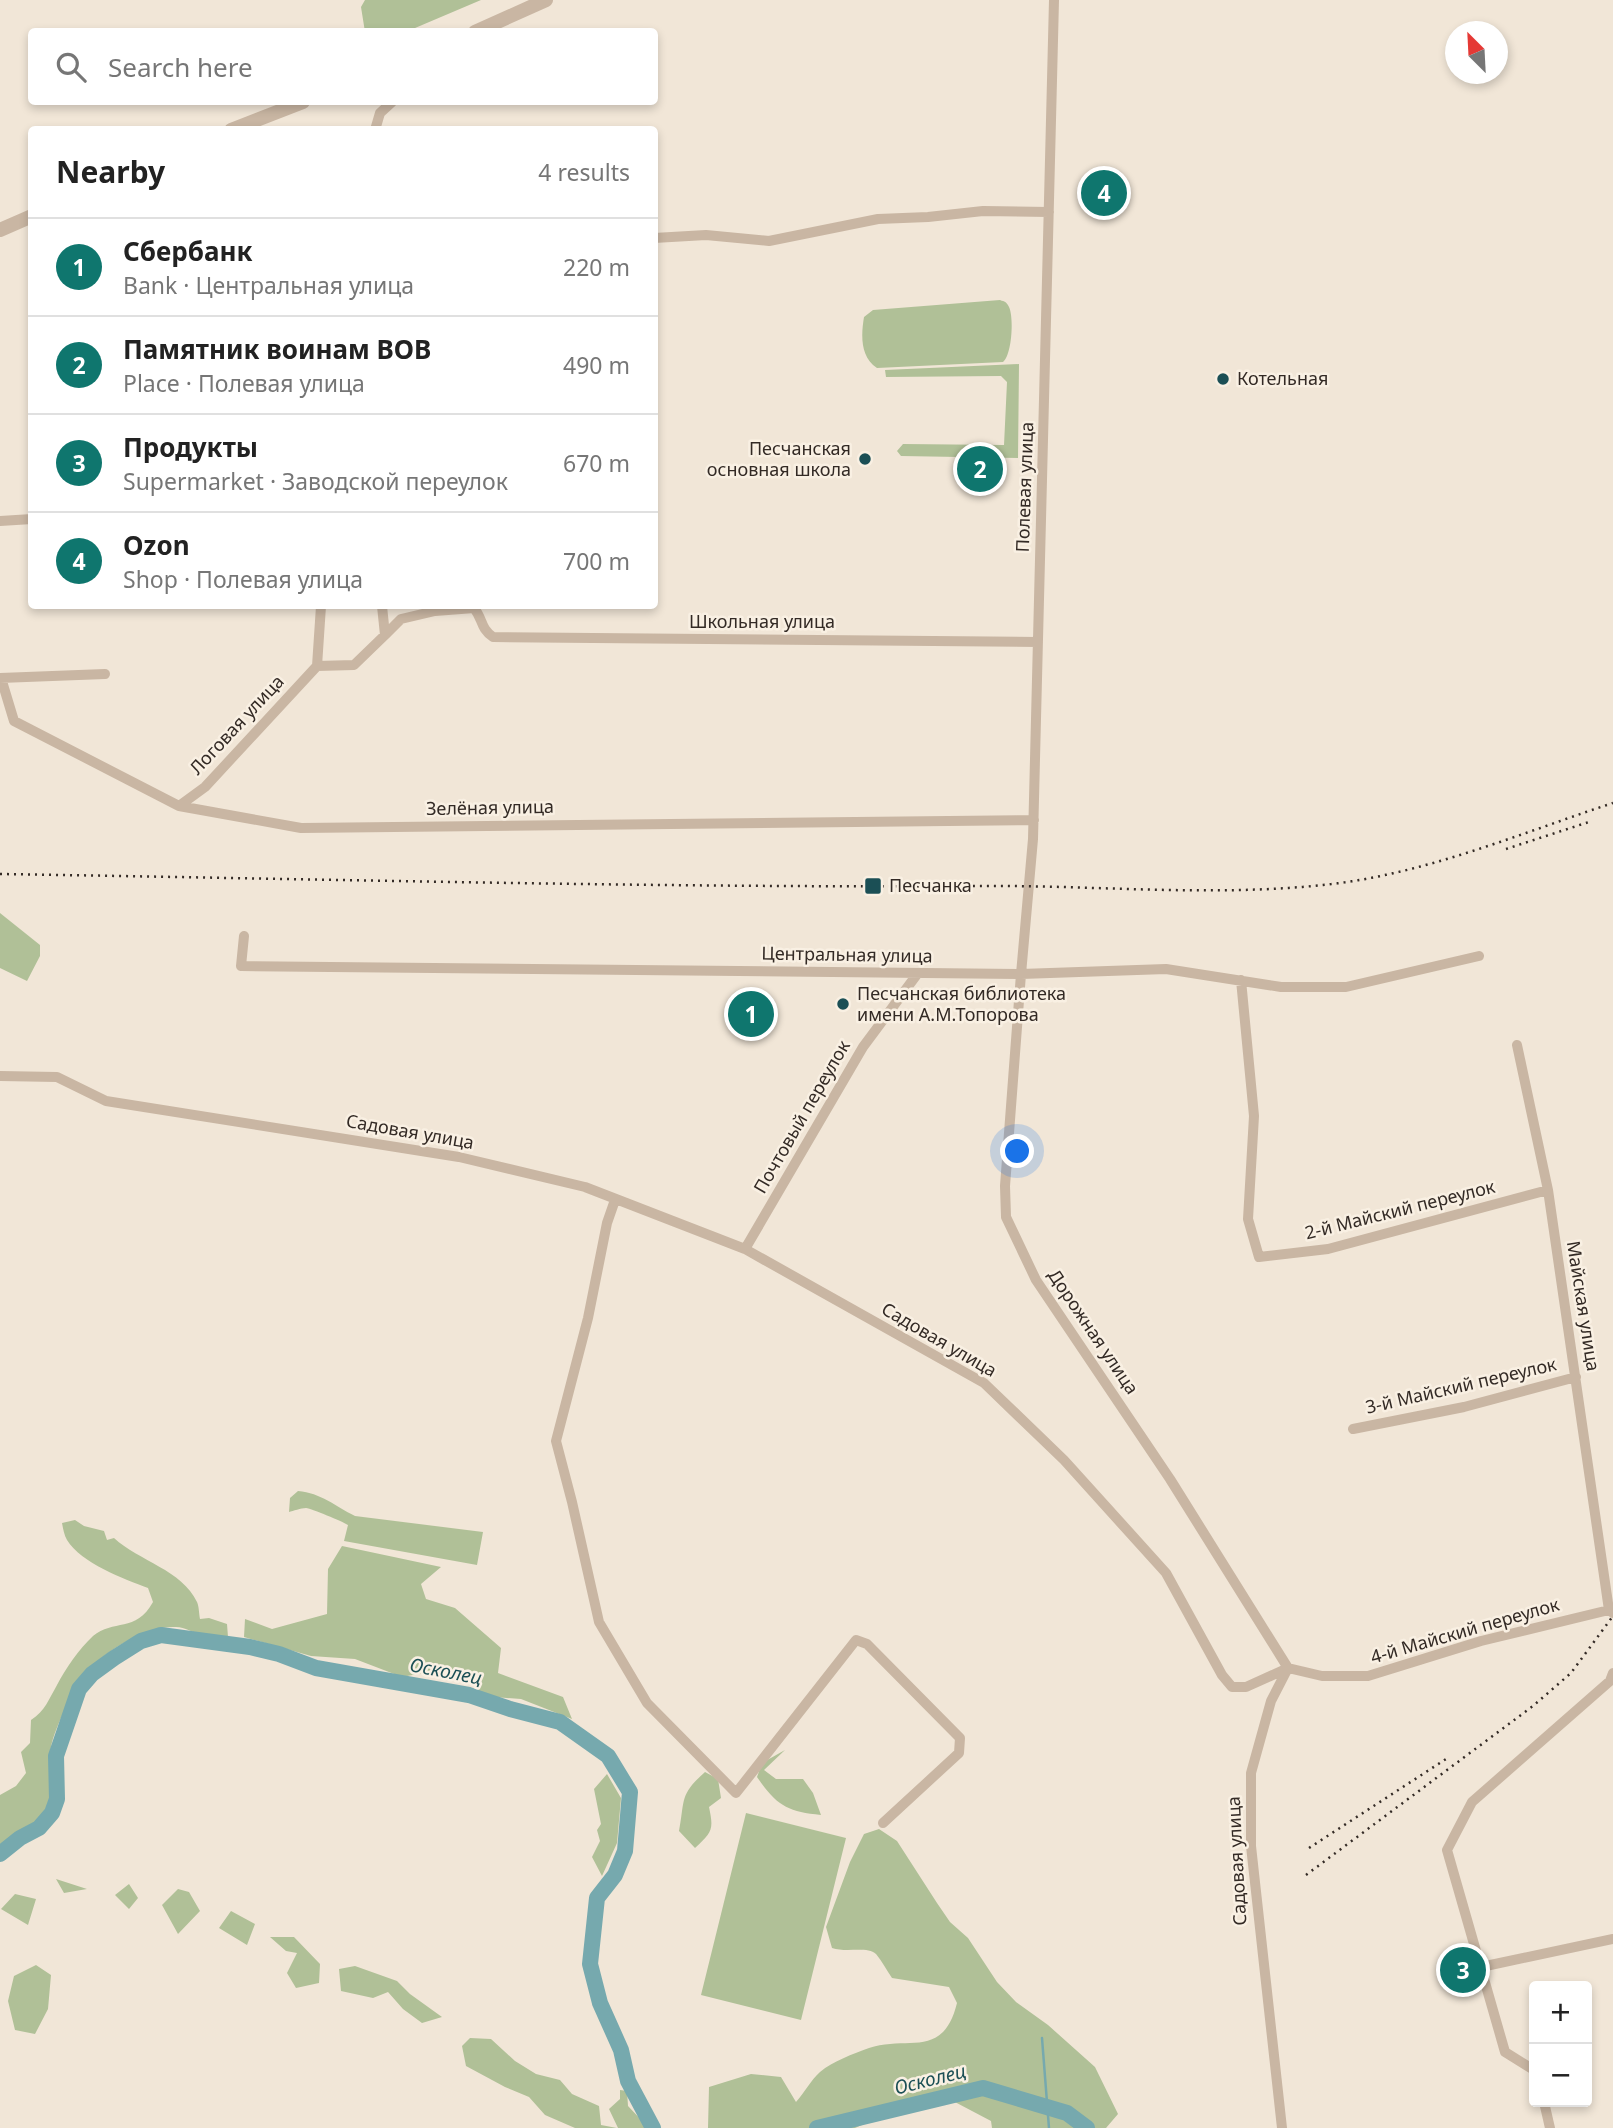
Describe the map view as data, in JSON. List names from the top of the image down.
{
  "streets": {
    "street": [
      "Полевая улица",
      "Школьная улица",
      "Логовая улица",
      "Зелёная улица",
      "Центральная улица",
      "Почтовый переулок",
      "Садовая улица",
      "2-й Майский переулок",
      "Майская улица",
      "Дорожная улица",
      "3-й Майский переулок",
      "4-й Майский переулок"
    ]
  },
  "crossings": [
    ["Полевая улица", "Школьная улица"],
    ["Полевая улица", "Зелёная улица"],
    ["Полевая улица", "Центральная улица"],
    ["Полевая улица", "Дорожная улица"],
    ["Логовая улица", "Зелёная улица"],
    ["Центральная улица", "Почтовый переулок"],
    ["Центральная улица", "2-й Майский переулок"],
    ["Центральная улица", "Дорожная улица"],
    ["Почтовый переулок", "Садовая улица"],
    ["Садовая улица", "Дорожная улица"],
    ["Садовая улица", "4-й Майский переулок"],
    ["2-й Майский переулок", "Майская улица"],
    ["Майская улица", "3-й Майский переулок"],
    ["Майская улица", "4-й Майский переулок"],
    ["Дорожная улица", "4-й Майский переулок"]
  ],
  "water": ["Осколец"],
  "places": {
    "other": ["Котельная", "Песчанская основная школа", "Песчанская библиотека имени А.М.Топорова"],
    "transit": ["Песчанка"]
  },
  "north": "top left",
  "page": {
    "search": "Search here",
    "heading": ["Nearby", "4 results"],
    "pins": [
      "4",
      "2",
      "1",
      "3"
    ],
    "list": [
      {
        "mark": "1",
        "name": "Сбербанк",
        "note": "Bank · Центральная улица",
        "value": "220 m"
      },
      {
        "mark": "2",
        "name": "Памятник воинам ВОВ",
        "note": "Place · Полевая улица",
        "value": "490 m"
      },
      {
        "mark": "3",
        "name": "Продукты",
        "note": "Supermarket · Заводской переулок",
        "value": "670 m"
      },
      {
        "mark": "4",
        "name": "Ozon",
        "note": "Shop · Полевая улица",
        "value": "700 m"
      }
    ],
    "map_buttons": ["+", "−"]
  }
}
